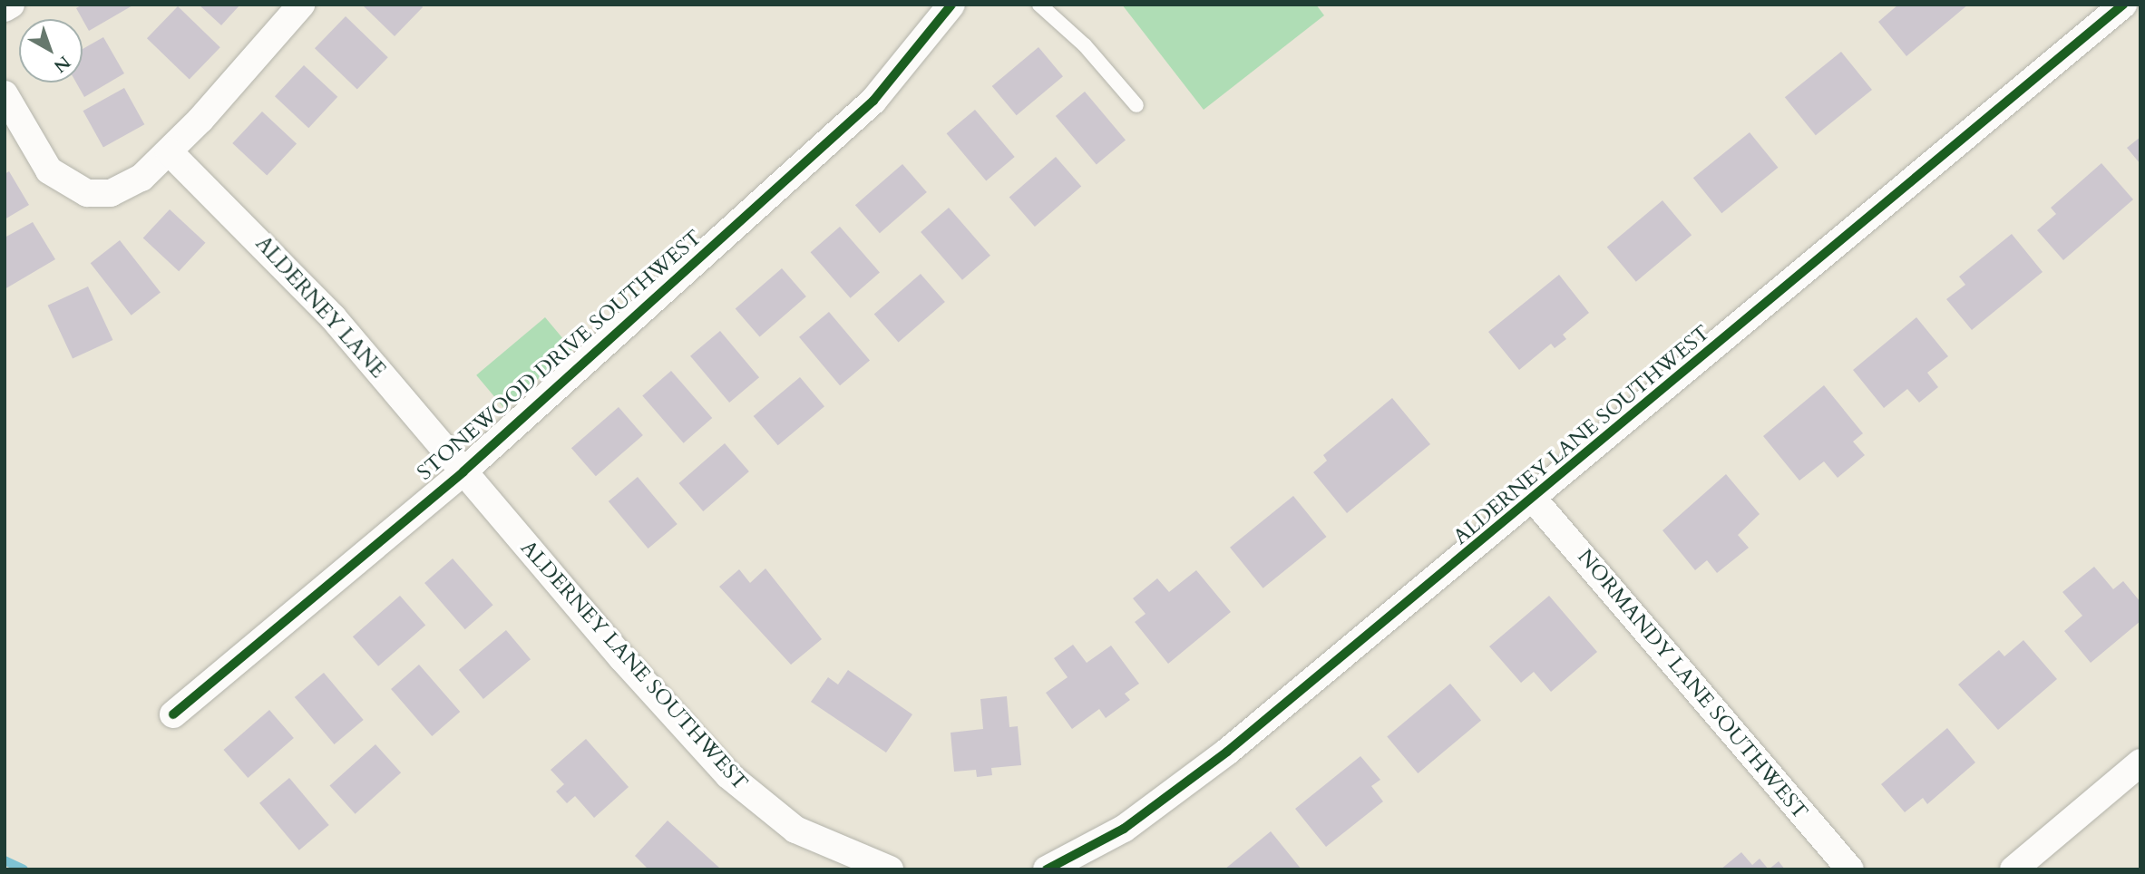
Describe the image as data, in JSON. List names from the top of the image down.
{
  "streets": {
    "street": [
      "ALDERNEY LANE",
      "STONEWOOD DRIVE SOUTHWEST",
      "ALDERNEY LANE SOUTHWEST",
      "NORMANDY LANE SOUTHWEST"
    ]
  },
  "crossings": [
    ["ALDERNEY LANE", "STONEWOOD DRIVE SOUTHWEST"],
    ["ALDERNEY LANE", "ALDERNEY LANE SOUTHWEST"],
    ["STONEWOOD DRIVE SOUTHWEST", "ALDERNEY LANE SOUTHWEST"],
    ["ALDERNEY LANE SOUTHWEST", "NORMANDY LANE SOUTHWEST"]
  ],
  "north": "bottom right"
}
